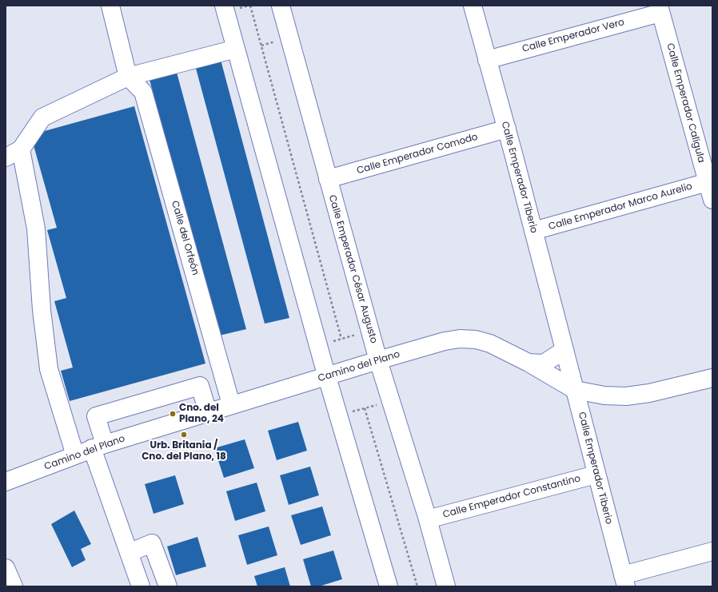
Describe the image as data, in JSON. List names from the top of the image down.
{
  "streets": {
    "street": [
      "Calle Emperador Vero",
      "Calle Emperador Calígula",
      "Calle Emperador Comodo",
      "Calle Emperador Tiberio",
      "Calle Emperador Marco Aurelio",
      "Calle del Orfeón",
      "Calle Emperador César Augusto",
      "Camino del Plano",
      "Calle Emperador Constantino"
    ]
  },
  "crossings": [
    ["Calle Emperador Vero", "Calle Emperador Calígula"],
    ["Calle Emperador Vero", "Calle Emperador Tiberio"],
    ["Calle Emperador Calígula", "Calle Emperador Marco Aurelio"],
    ["Calle Emperador Comodo", "Calle Emperador Tiberio"],
    ["Calle Emperador Comodo", "Calle Emperador César Augusto"],
    ["Calle Emperador Tiberio", "Calle Emperador Marco Aurelio"],
    ["Calle Emperador Tiberio", "Camino del Plano"],
    ["Calle Emperador Tiberio", "Calle Emperador Constantino"],
    ["Calle del Orfeón", "Camino del Plano"],
    ["Calle Emperador César Augusto", "Camino del Plano"],
    ["Calle Emperador César Augusto", "Calle Emperador Constantino"]
  ],
  "places": ["Cno. del Plano, 24", "Urb. Britania / Cno. del Plano, 18"]
}
